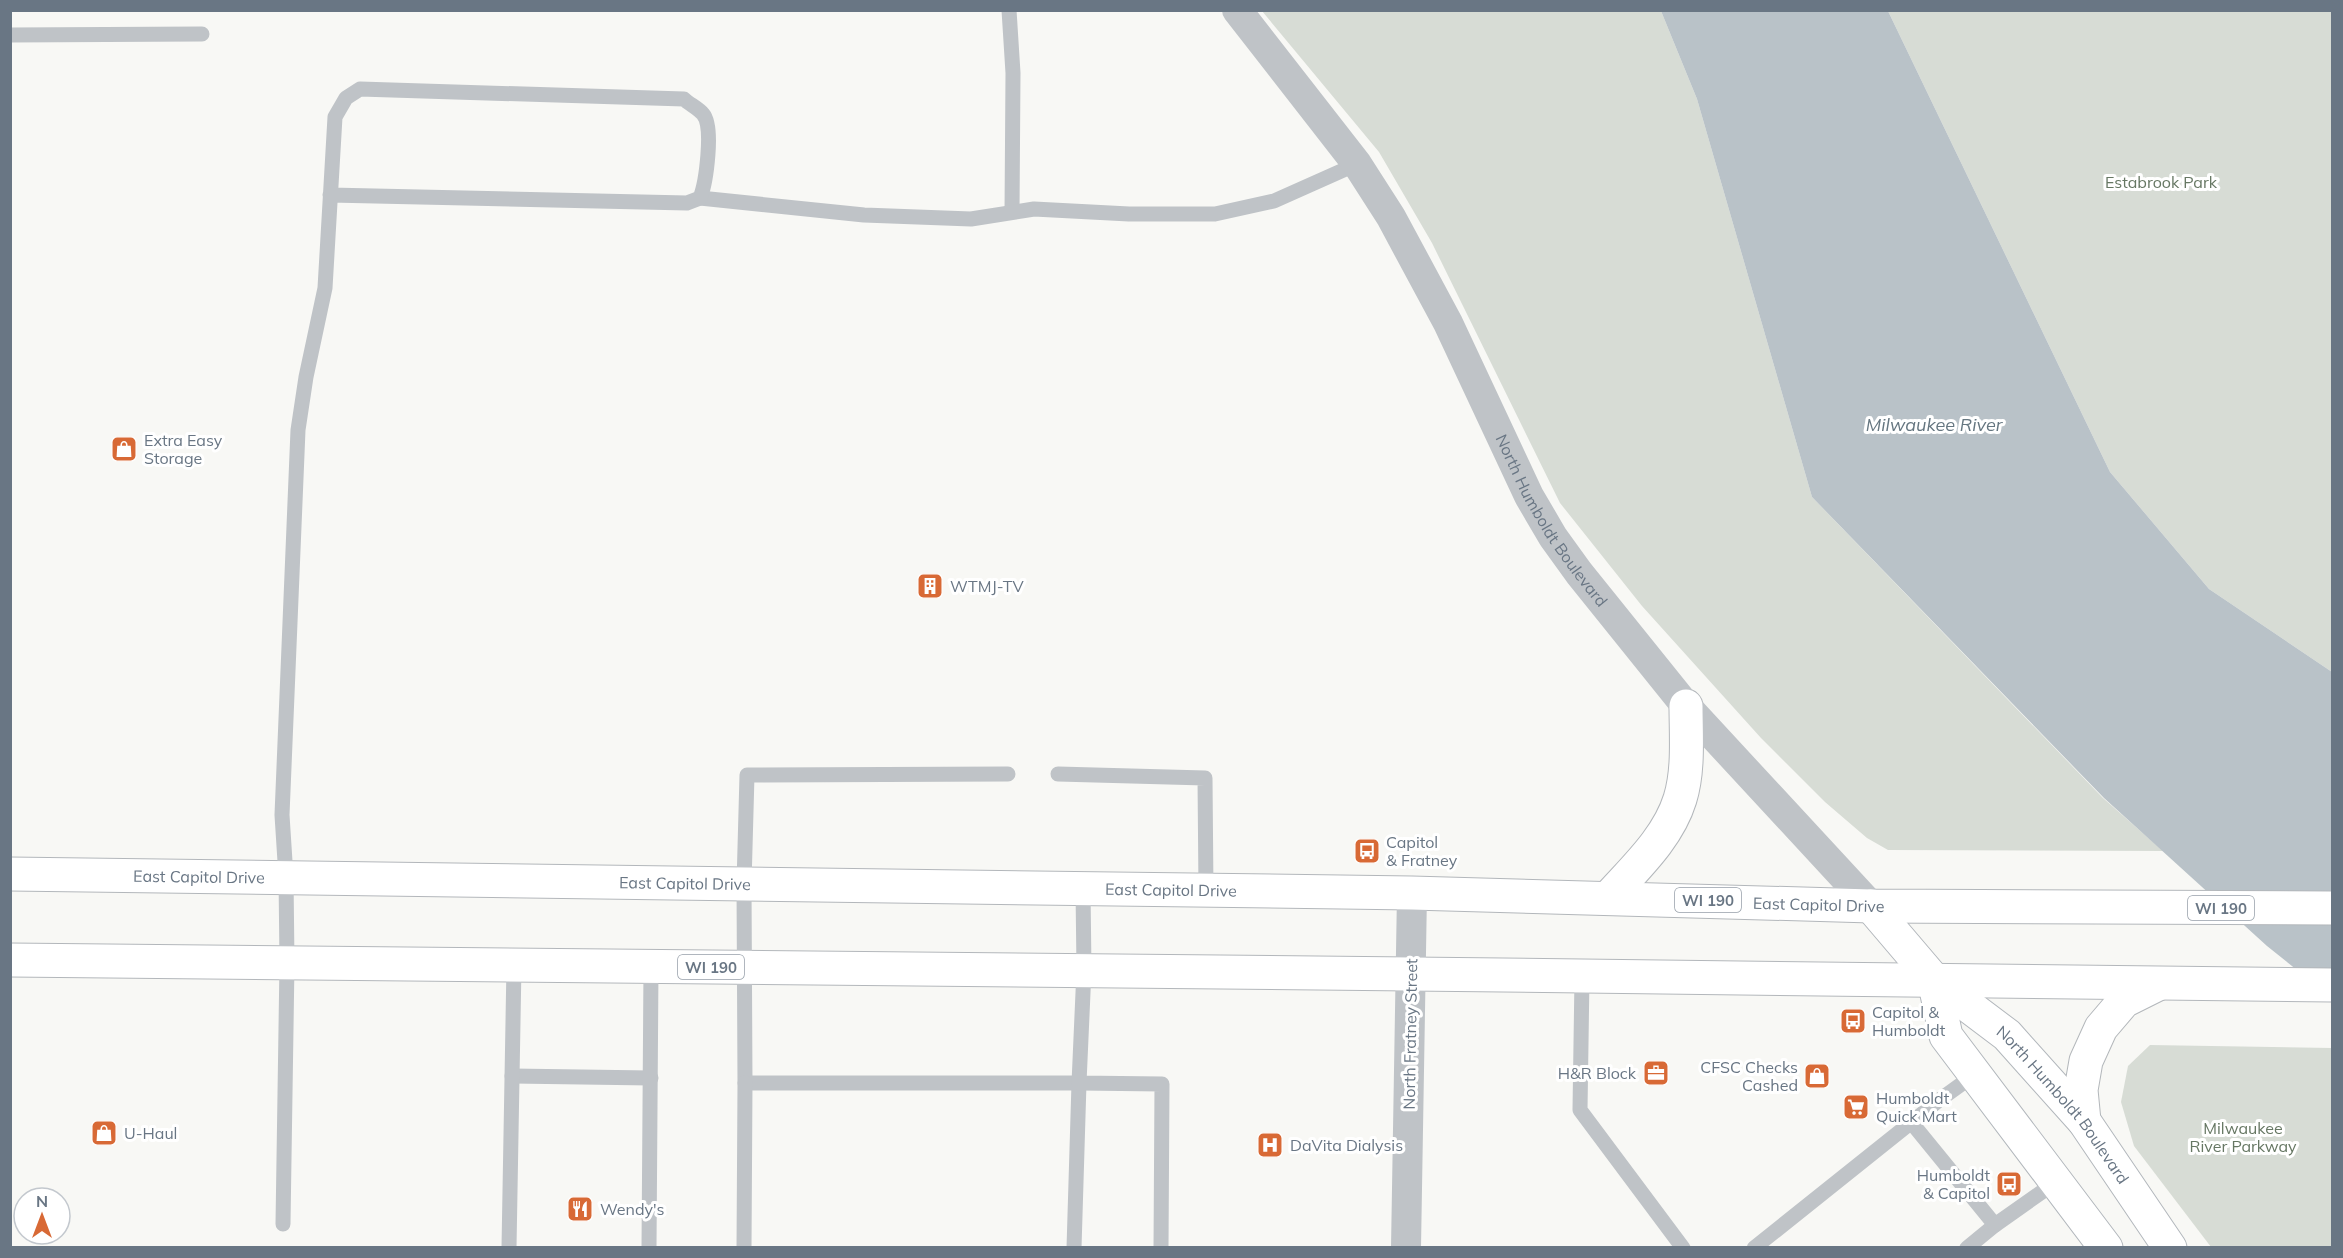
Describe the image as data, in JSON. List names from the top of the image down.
{
  "streets": {
    "main road": ["North Humboldt Boulevard", "East Capitol Drive", "WI 190"],
    "street": ["North Fratney Street"]
  },
  "crossings": [
    ["North Humboldt Boulevard", "East Capitol Drive"],
    ["North Humboldt Boulevard", "WI 190"],
    ["East Capitol Drive", "North Fratney Street"],
    ["WI 190", "North Fratney Street"]
  ],
  "water": ["Milwaukee River"],
  "parks": ["Estabrook Park", "Milwaukee River Parkway"],
  "places": {
    "shop": ["Extra Easy Storage", "CFSC Checks Cashed", "U-Haul"],
    "building": ["WTMJ-TV"],
    "bus stop": ["Capitol & Fratney", "Capitol & Humboldt", "Humboldt & Capitol"],
    "office": ["H&R Block"],
    "supermarket": ["Humboldt Quick Mart"],
    "hospital": ["DaVita Dialysis"],
    "restaurant": ["Wendy's"]
  },
  "north": "top"
}
